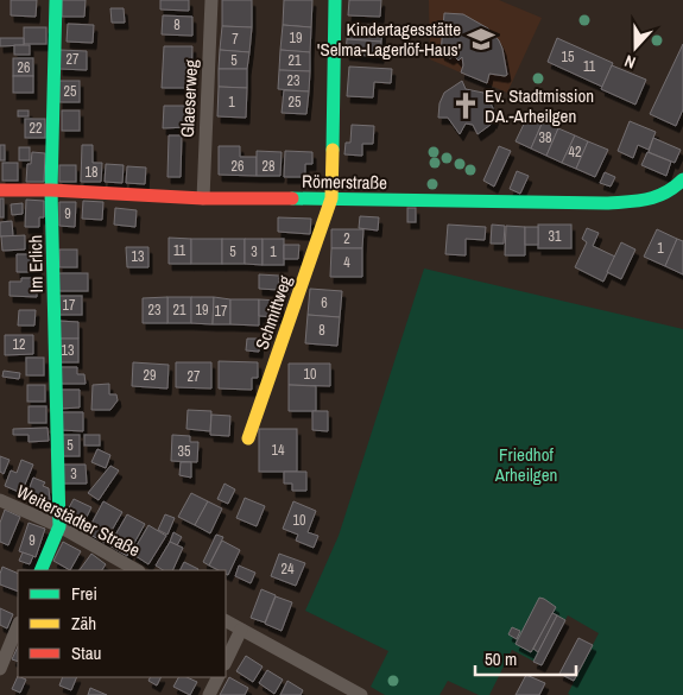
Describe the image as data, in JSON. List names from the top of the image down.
{
  "streets": {
    "street": [
      "Glaeserweg",
      "Römerstraße",
      "Im Erlich",
      "Schmittweg",
      "Weiterstädter Straße"
    ]
  },
  "crossings": [
    ["Glaeserweg", "Römerstraße"],
    ["Römerstraße", "Im Erlich"],
    ["Römerstraße", "Schmittweg"],
    ["Im Erlich", "Weiterstädter Straße"]
  ],
  "parks": ["Friedhof Arheilgen"],
  "places": {
    "school or university": ["Kindertagesstätte 'Selma-Lagerlöf-Haus'"],
    "church": ["Ev. Stadtmission DA.-Arheilgen"]
  },
  "house_numbers": [
    "8",
    "19",
    "7",
    "15",
    "27",
    "5",
    "21",
    "11",
    "26",
    "23",
    "25",
    "1",
    "25",
    "22",
    "38",
    "42",
    "26",
    "28",
    "18",
    "9",
    "31",
    "2",
    "1",
    "11",
    "5",
    "3",
    "1",
    "13",
    "4",
    "6",
    "17",
    "23",
    "21",
    "19",
    "17",
    "8",
    "12",
    "13",
    "10",
    "29",
    "27",
    "5",
    "14",
    "35",
    "3",
    "10",
    "9",
    "24"
  ],
  "legend": ["Frei", "Zäh", "Stau"],
  "scale_bar": "50 m",
  "north": "bottom"
}
